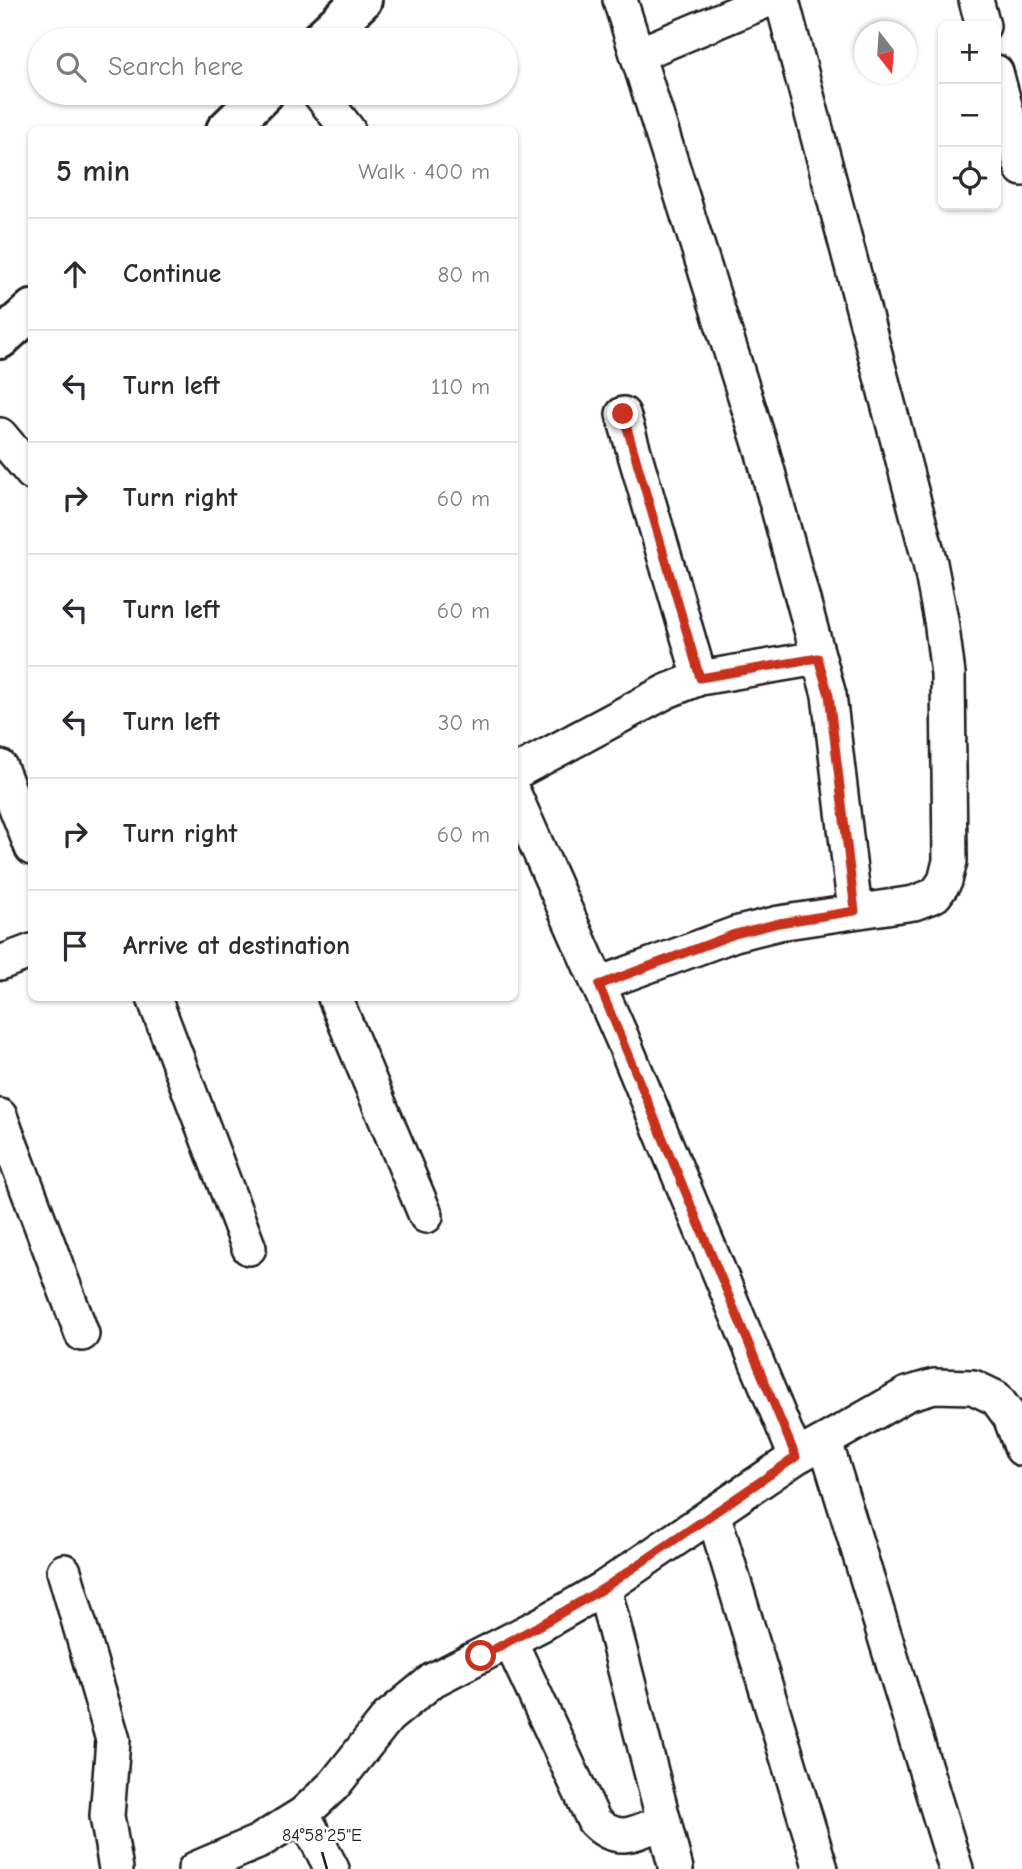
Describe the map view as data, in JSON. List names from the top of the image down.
{
  "north": "bottom",
  "page": {
    "map_buttons": ["+", "−"],
    "search": "Search here",
    "heading": ["5 min", "Walk · 400 m"],
    "list": [
      ["Continue", "80 m"],
      ["Turn left", "110 m"],
      ["Turn right", "60 m"],
      ["Turn left", "60 m"],
      ["Turn left", "30 m"],
      ["Turn right", "60 m"],
      "Arrive at destination"
    ]
  },
  "coordinates": ["84°58'25\"E"]
}
